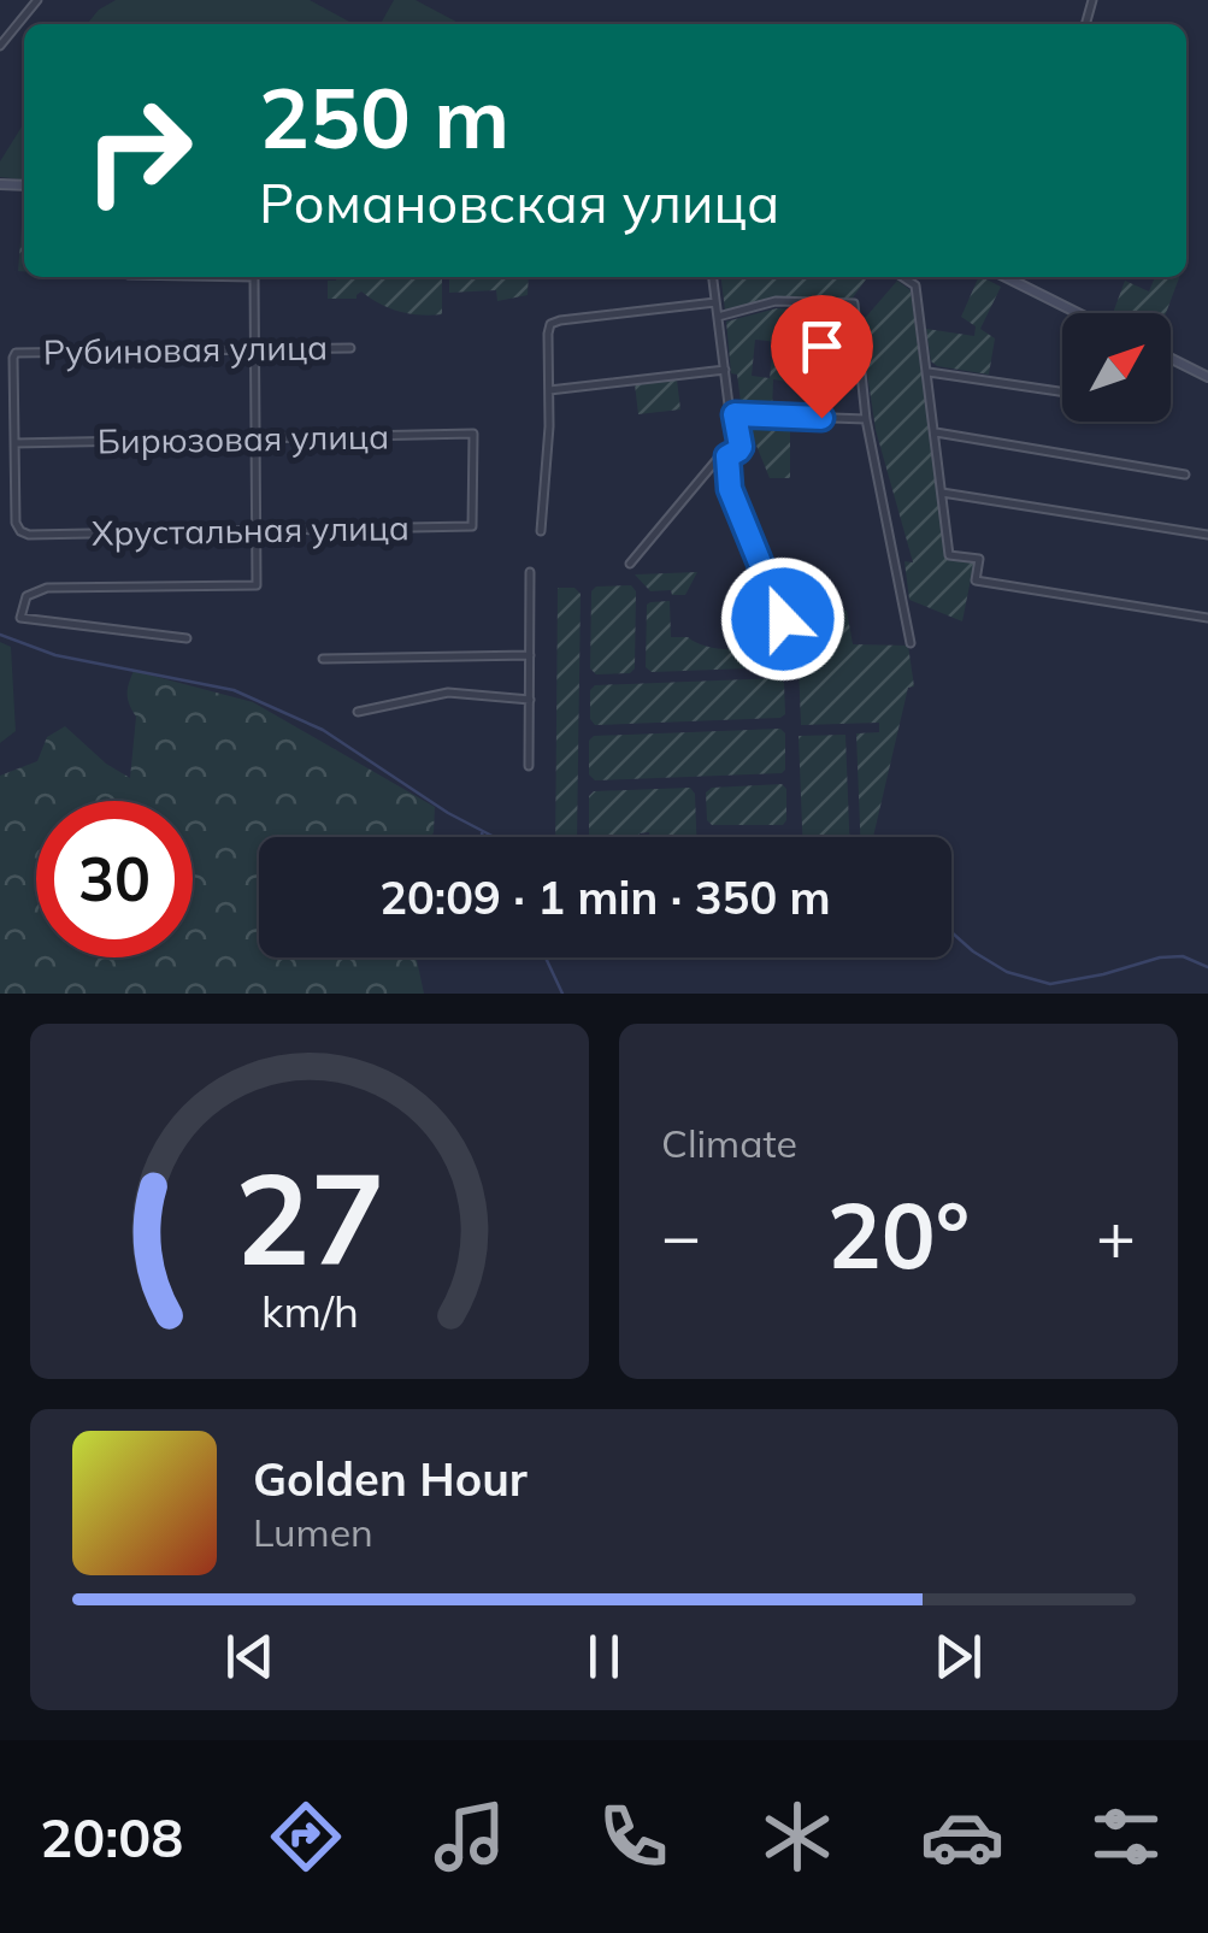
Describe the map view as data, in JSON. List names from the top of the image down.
{
  "streets": {
    "street": ["Рубиновая улица", "Бирюзовая улица", "Хрустальная улица"]
  },
  "crossings": [
    ["Рубиновая улица", "Бирюзовая улица"],
    ["Рубиновая улица", "Хрустальная улица"],
    ["Бирюзовая улица", "Хрустальная улица"]
  ],
  "north": "top right",
  "page": {
    "turn": ["250 m", "Романовская улица"],
    "limit": "30",
    "trip": "20:09 · 1 min · 350 m",
    "tile": "Climate",
    "heat": ["−", "20°", "+"],
    "song": ["Golden Hour", "Lumen"],
    "tabs": "20:08",
    "gauge": ["27", "km/h"]
  }
}
